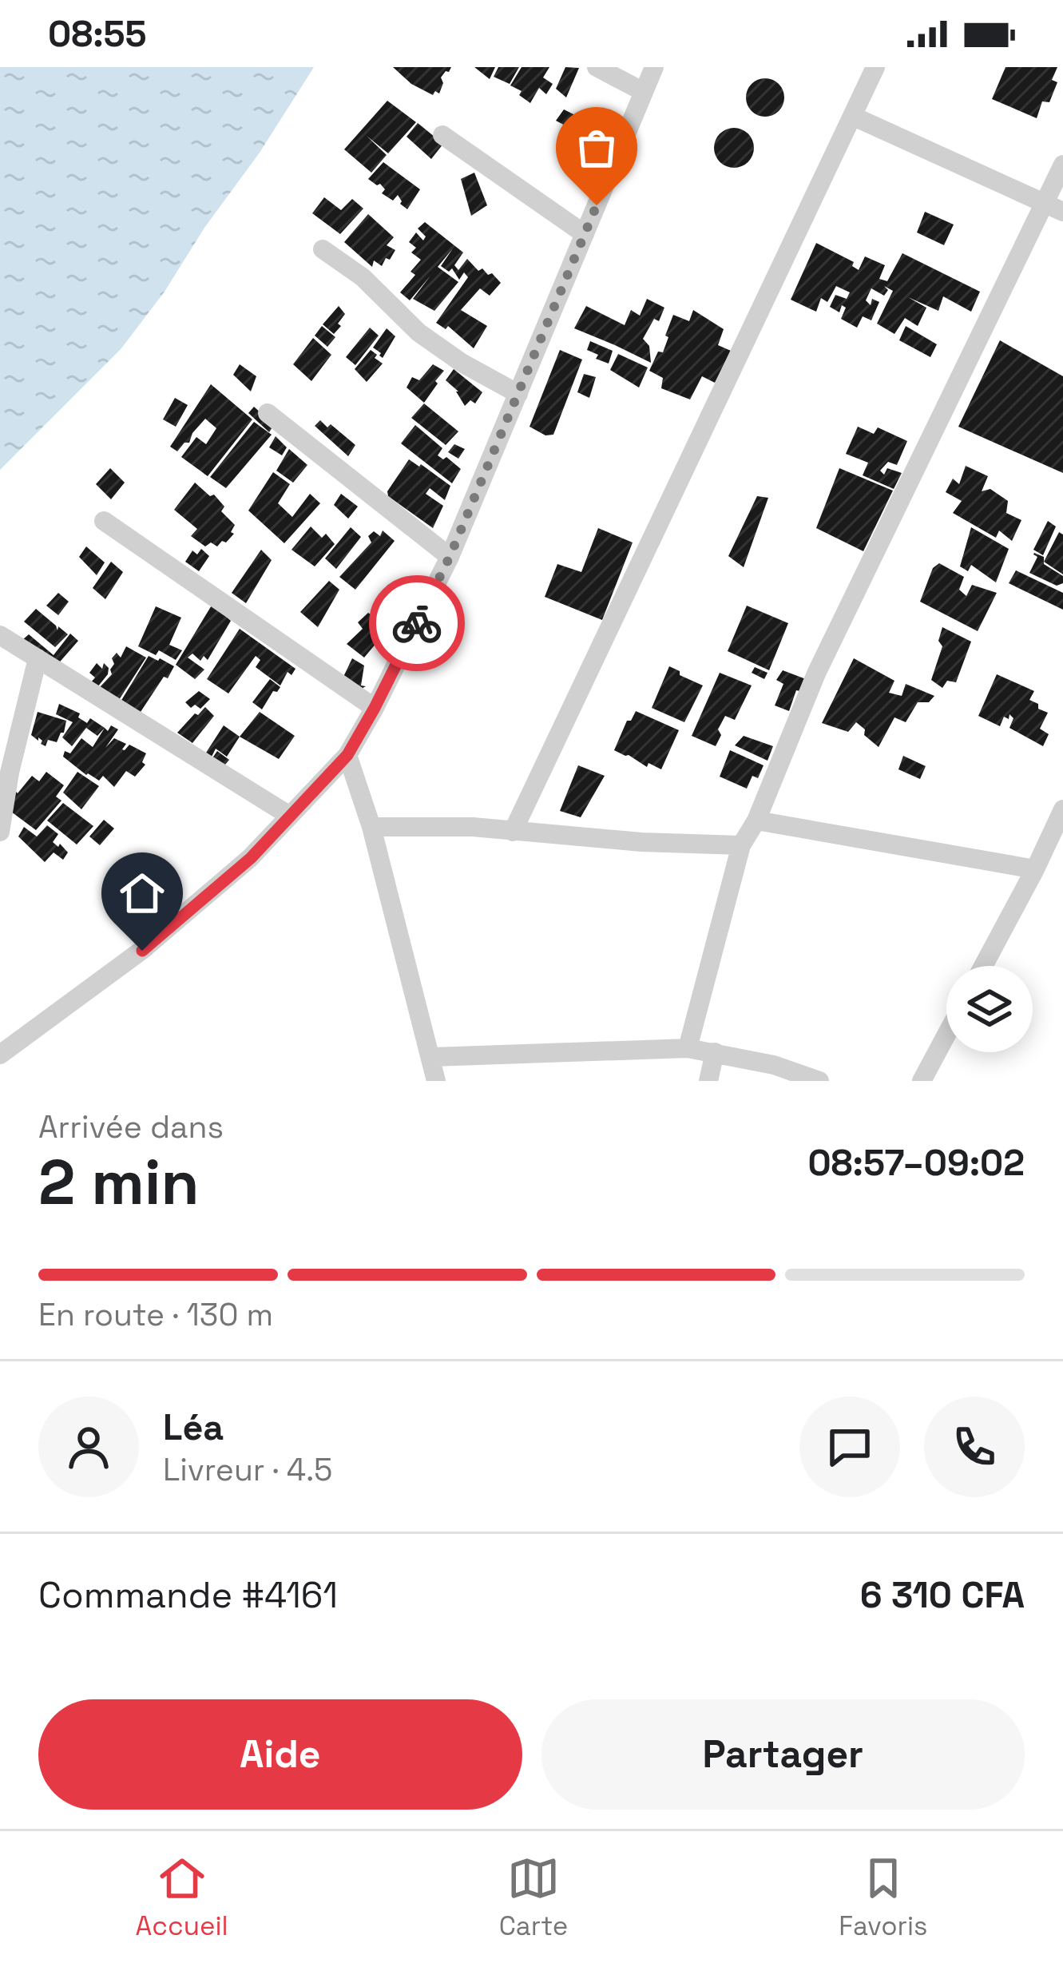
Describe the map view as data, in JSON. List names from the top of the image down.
{
  "page": {
    "status": "08:55",
    "heading": ["2 min", "Arrivée dans", "08:57–09:02"],
    "panel": [
      "Léa",
      "Livreur · 4.5",
      "Commande #4161",
      "6 310 CFA"
    ],
    "bar": "En route · 130 m",
    "buttons": ["Aide", "Partager"],
    "tabs": ["Accueil", "Carte", "Favoris"]
  }
}
